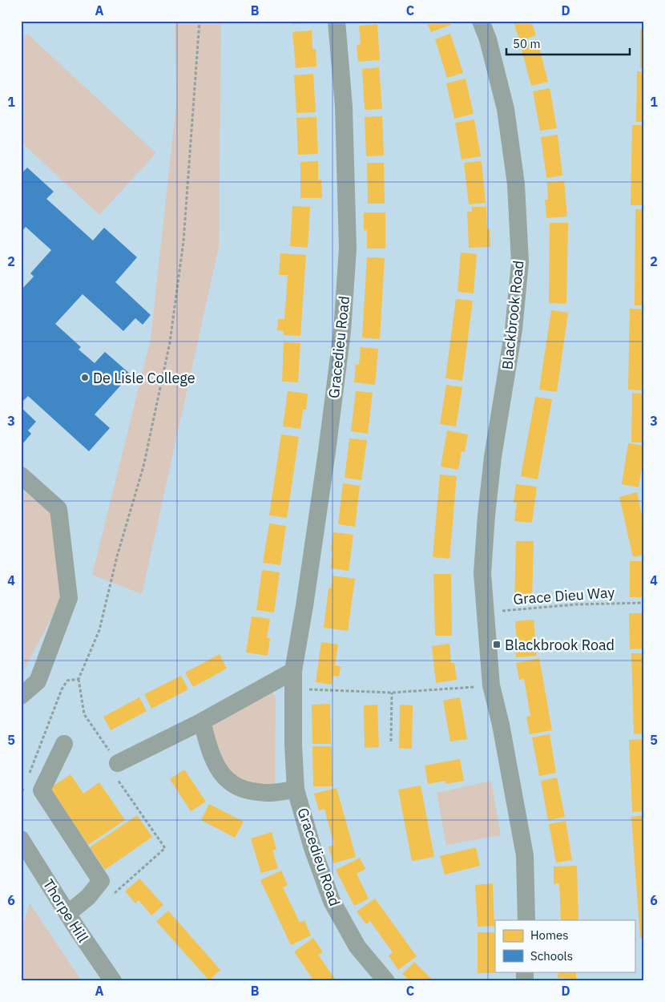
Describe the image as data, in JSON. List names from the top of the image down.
{
  "streets": {
    "street": ["Blackbrook Road", "Gracedieu Road", "Thorpe Hill"],
    "path": ["Grace Dieu Way"]
  },
  "crossings": [
    ["Blackbrook Road", "Grace Dieu Way"]
  ],
  "places": {
    "other": ["De Lisle College"],
    "transit": ["Blackbrook Road"]
  },
  "legend": ["Homes", "Schools"],
  "scale_bar": "50 m",
  "grid": {
    "columns": [
      "A",
      "B",
      "C",
      "D"
    ],
    "rows": [
      "1",
      "2",
      "3",
      "4",
      "5",
      "6"
    ]
  }
}
